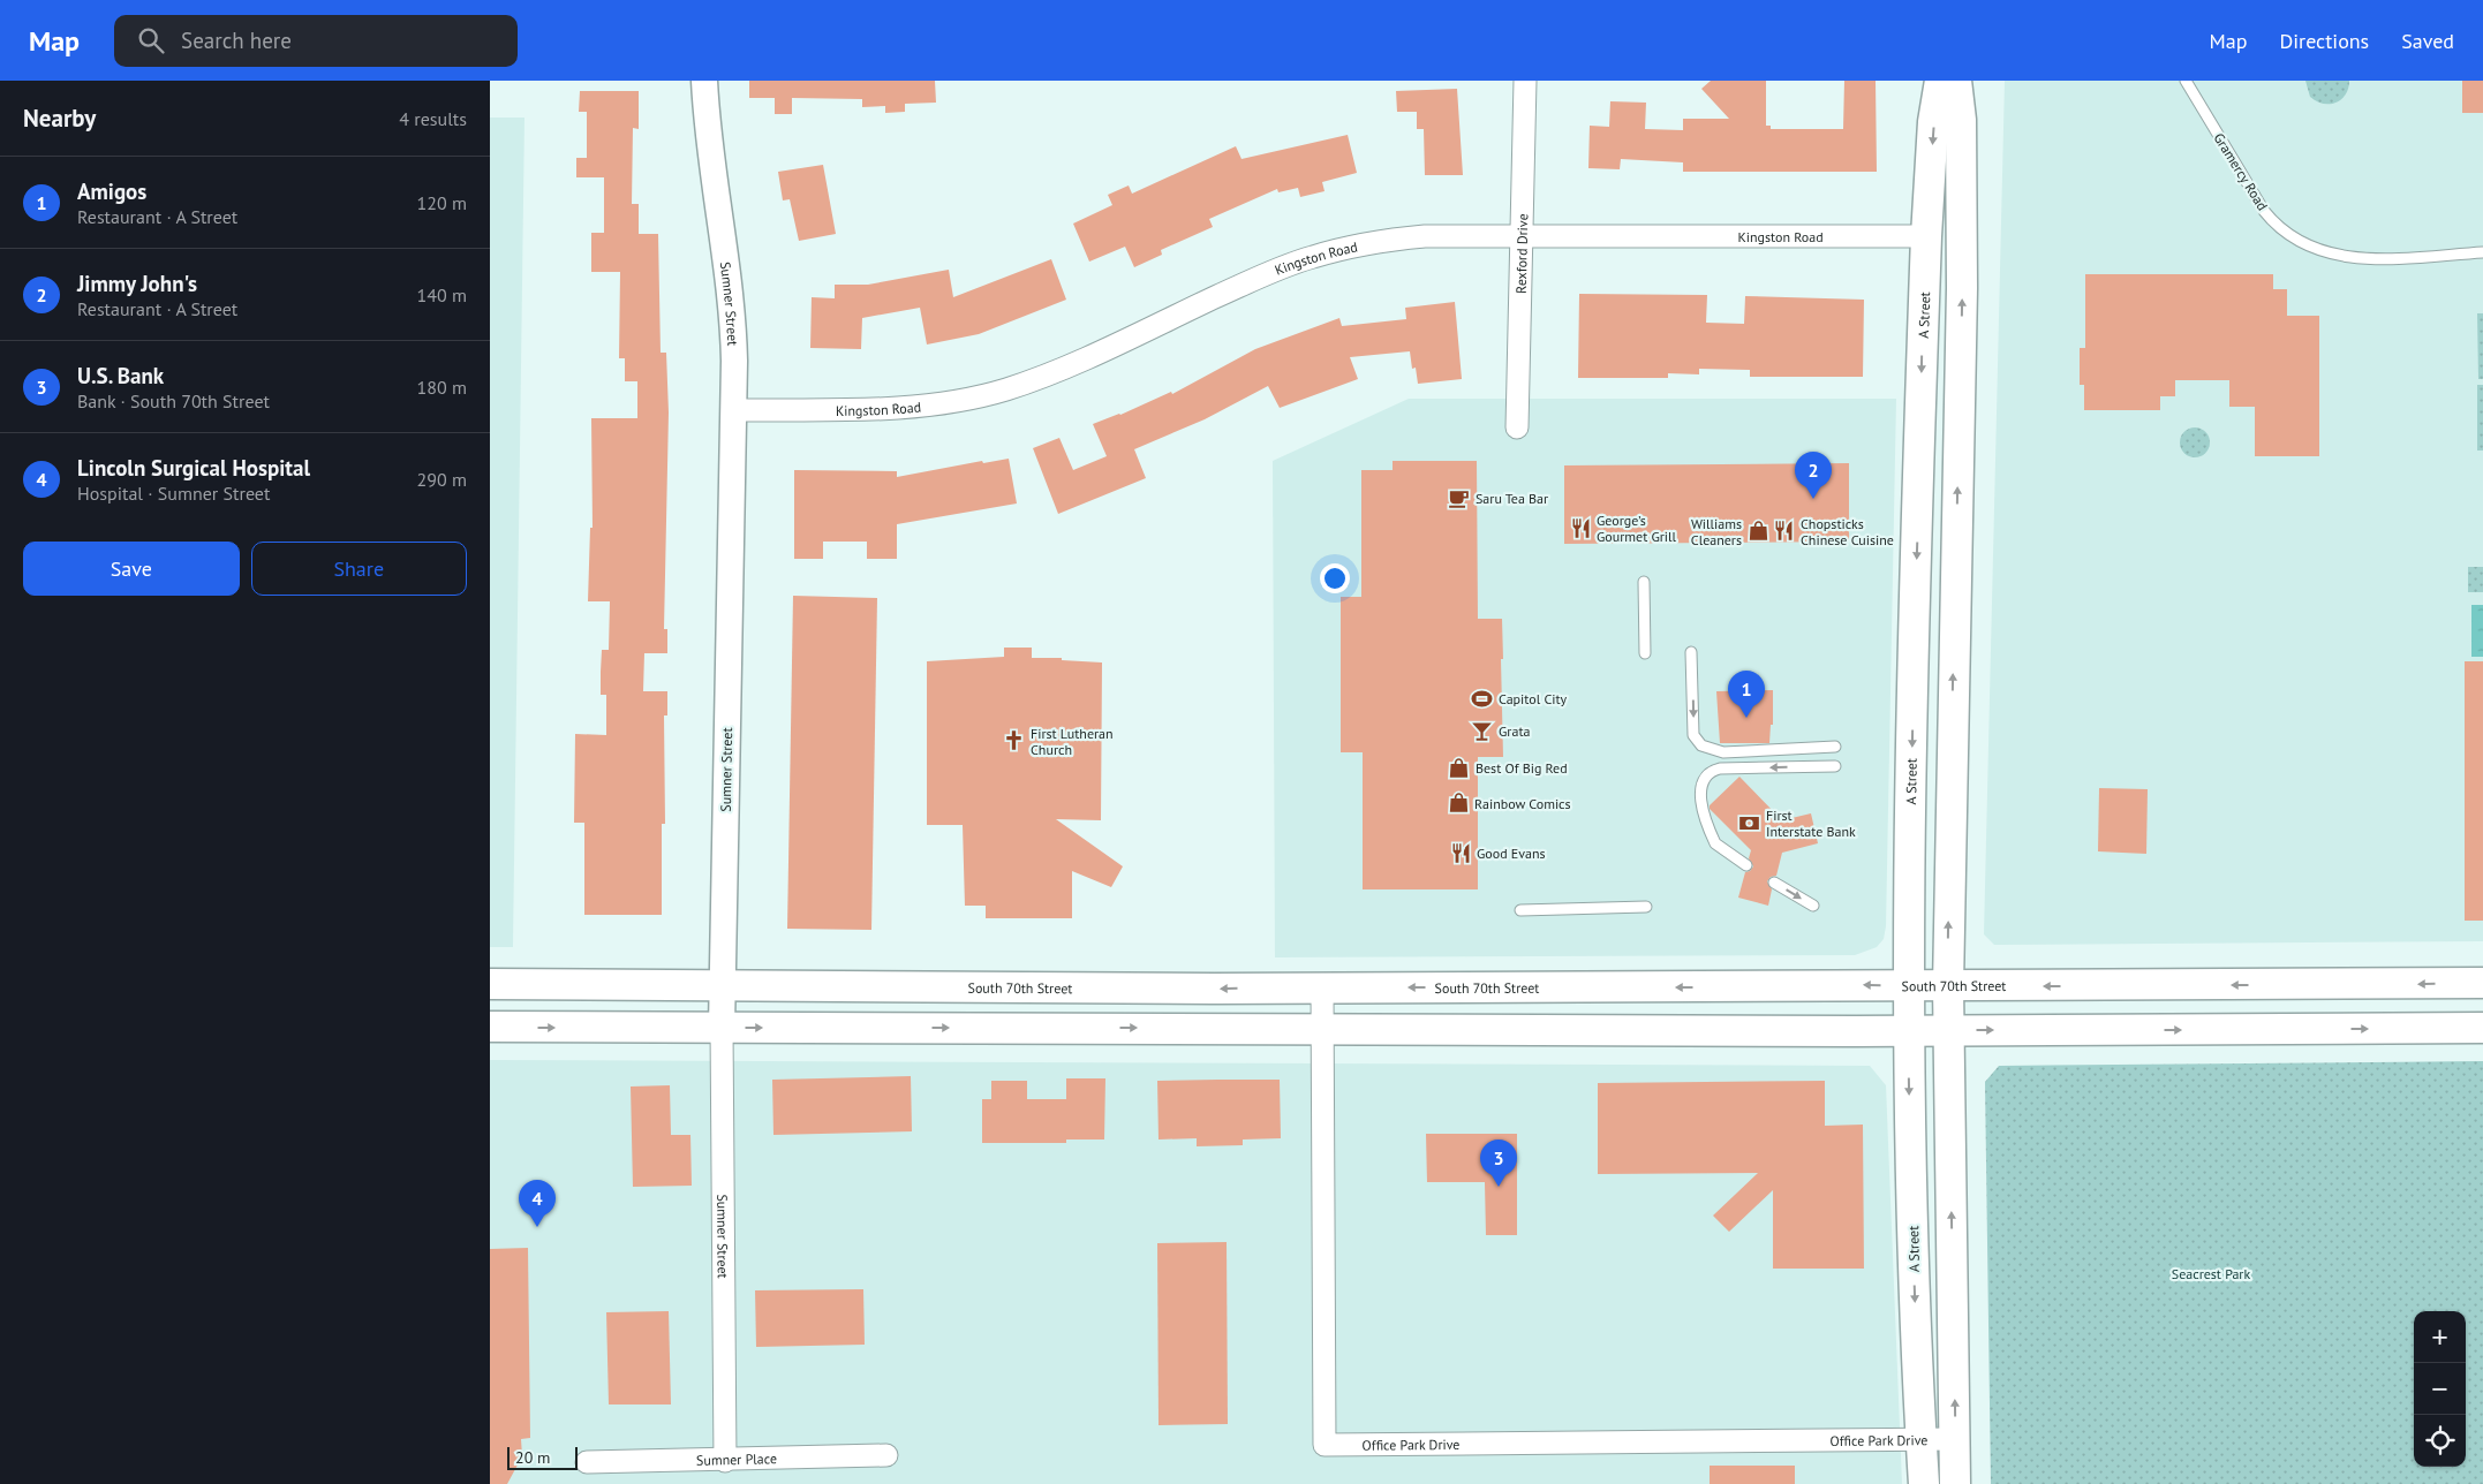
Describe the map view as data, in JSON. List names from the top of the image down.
{
  "streets": {
    "main road": ["A Street", "South 70th Street"],
    "street": [
      "Kingston Road",
      "Rexford Drive",
      "Sumner Street",
      "Office Park Drive",
      "Sumner Place"
    ],
    "lane": ["Gramercy Road"]
  },
  "crossings": [
    ["Kingston Road", "Rexford Drive"],
    ["Kingston Road", "Sumner Street"],
    ["Kingston Road", "A Street"],
    ["Sumner Street", "South 70th Street"],
    ["Sumner Street", "Sumner Place"],
    ["A Street", "South 70th Street"],
    ["A Street", "Office Park Drive"],
    ["South 70th Street", "Office Park Drive"]
  ],
  "parks": ["Seacrest Park"],
  "places": {
    "cafe": ["Saru Tea Bar"],
    "restaurant": ["George’s Gourmet Grill", "Chopsticks Chinese Cuisine", "Good Evans"],
    "shop": ["Williams Cleaners", "Best Of Big Red", "Rainbow Comics"],
    "sports": ["Capitol City"],
    "bar": ["Grata"],
    "church": ["First Lutheran Church"],
    "bank": ["First Interstate Bank"]
  },
  "scale_bar": "20 m",
  "page": {
    "header": "Map",
    "search": "Search here",
    "nav": ["Map", "Directions", "Saved"],
    "heading": ["Nearby", "4 results"],
    "list": [
      {
        "mark": "1",
        "name": "Amigos",
        "note": "Restaurant · A Street",
        "value": "120 m"
      },
      {
        "mark": "2",
        "name": "Jimmy John's",
        "note": "Restaurant · A Street",
        "value": "140 m"
      },
      {
        "mark": "3",
        "name": "U.S. Bank",
        "note": "Bank · South 70th Street",
        "value": "180 m"
      },
      {
        "mark": "4",
        "name": "Lincoln Surgical Hospital",
        "note": "Hospital · Sumner Street",
        "value": "290 m"
      }
    ],
    "pins": [
      "2",
      "1",
      "3",
      "4"
    ],
    "buttons": ["Save", "Share"],
    "map_buttons": ["+", "−"],
    "scale": "20 m"
  }
}
